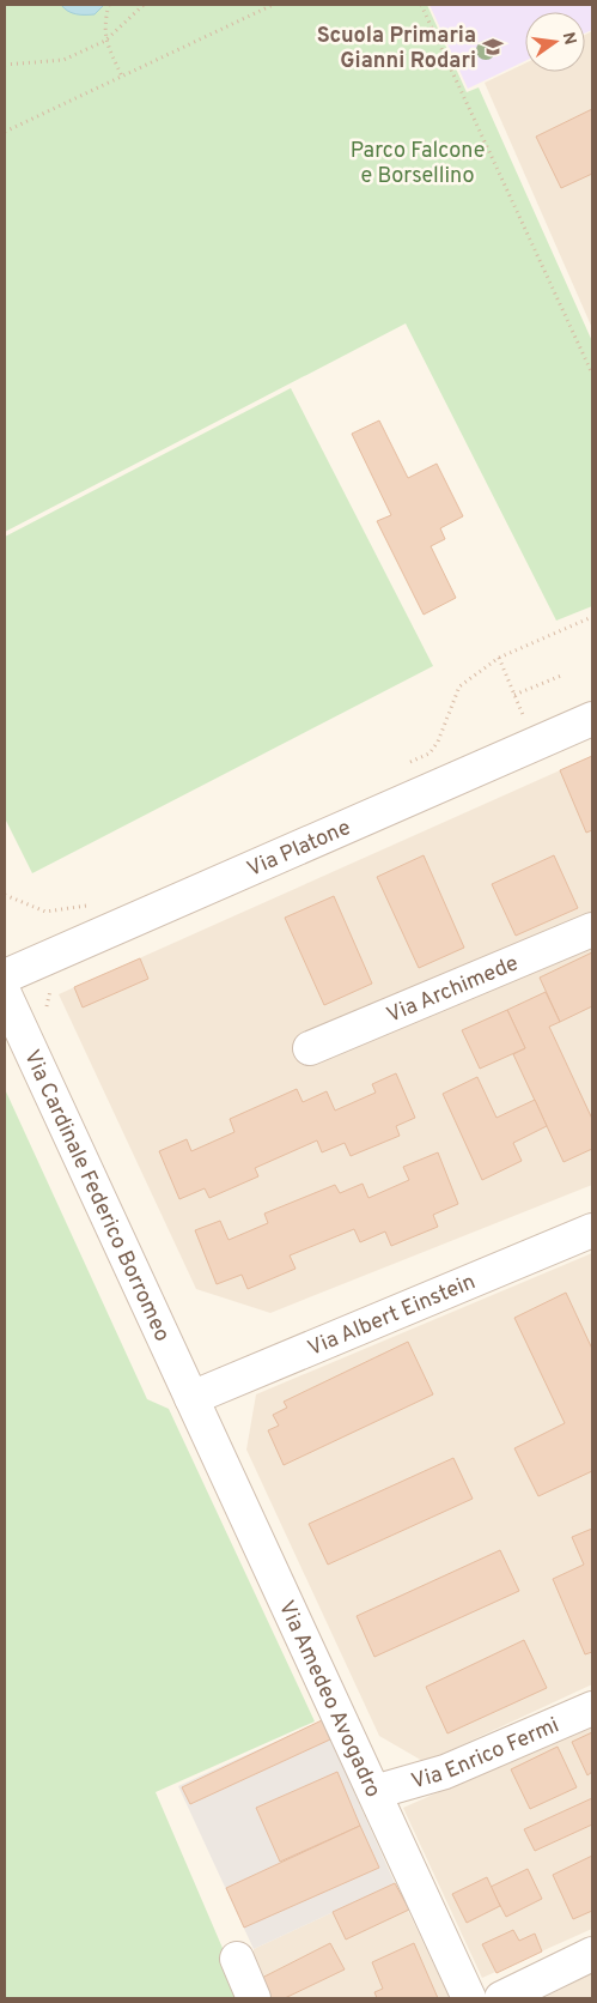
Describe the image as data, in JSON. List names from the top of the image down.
{
  "streets": {
    "street": [
      "Via Platone",
      "Via Archimede",
      "Via Cardinale Federico Borromeo",
      "Via Albert Einstein",
      "Via Amedeo Avogadro",
      "Via Enrico Fermi"
    ]
  },
  "crossings": [
    ["Via Cardinale Federico Borromeo", "Via Albert Einstein"],
    ["Via Cardinale Federico Borromeo", "Via Amedeo Avogadro"],
    ["Via Albert Einstein", "Via Amedeo Avogadro"],
    ["Via Amedeo Avogadro", "Via Enrico Fermi"]
  ],
  "parks": ["Parco Falcone e Borsellino"],
  "places": {
    "school or university": ["Scuola Primaria Gianni Rodari"]
  },
  "north": "right"
}
